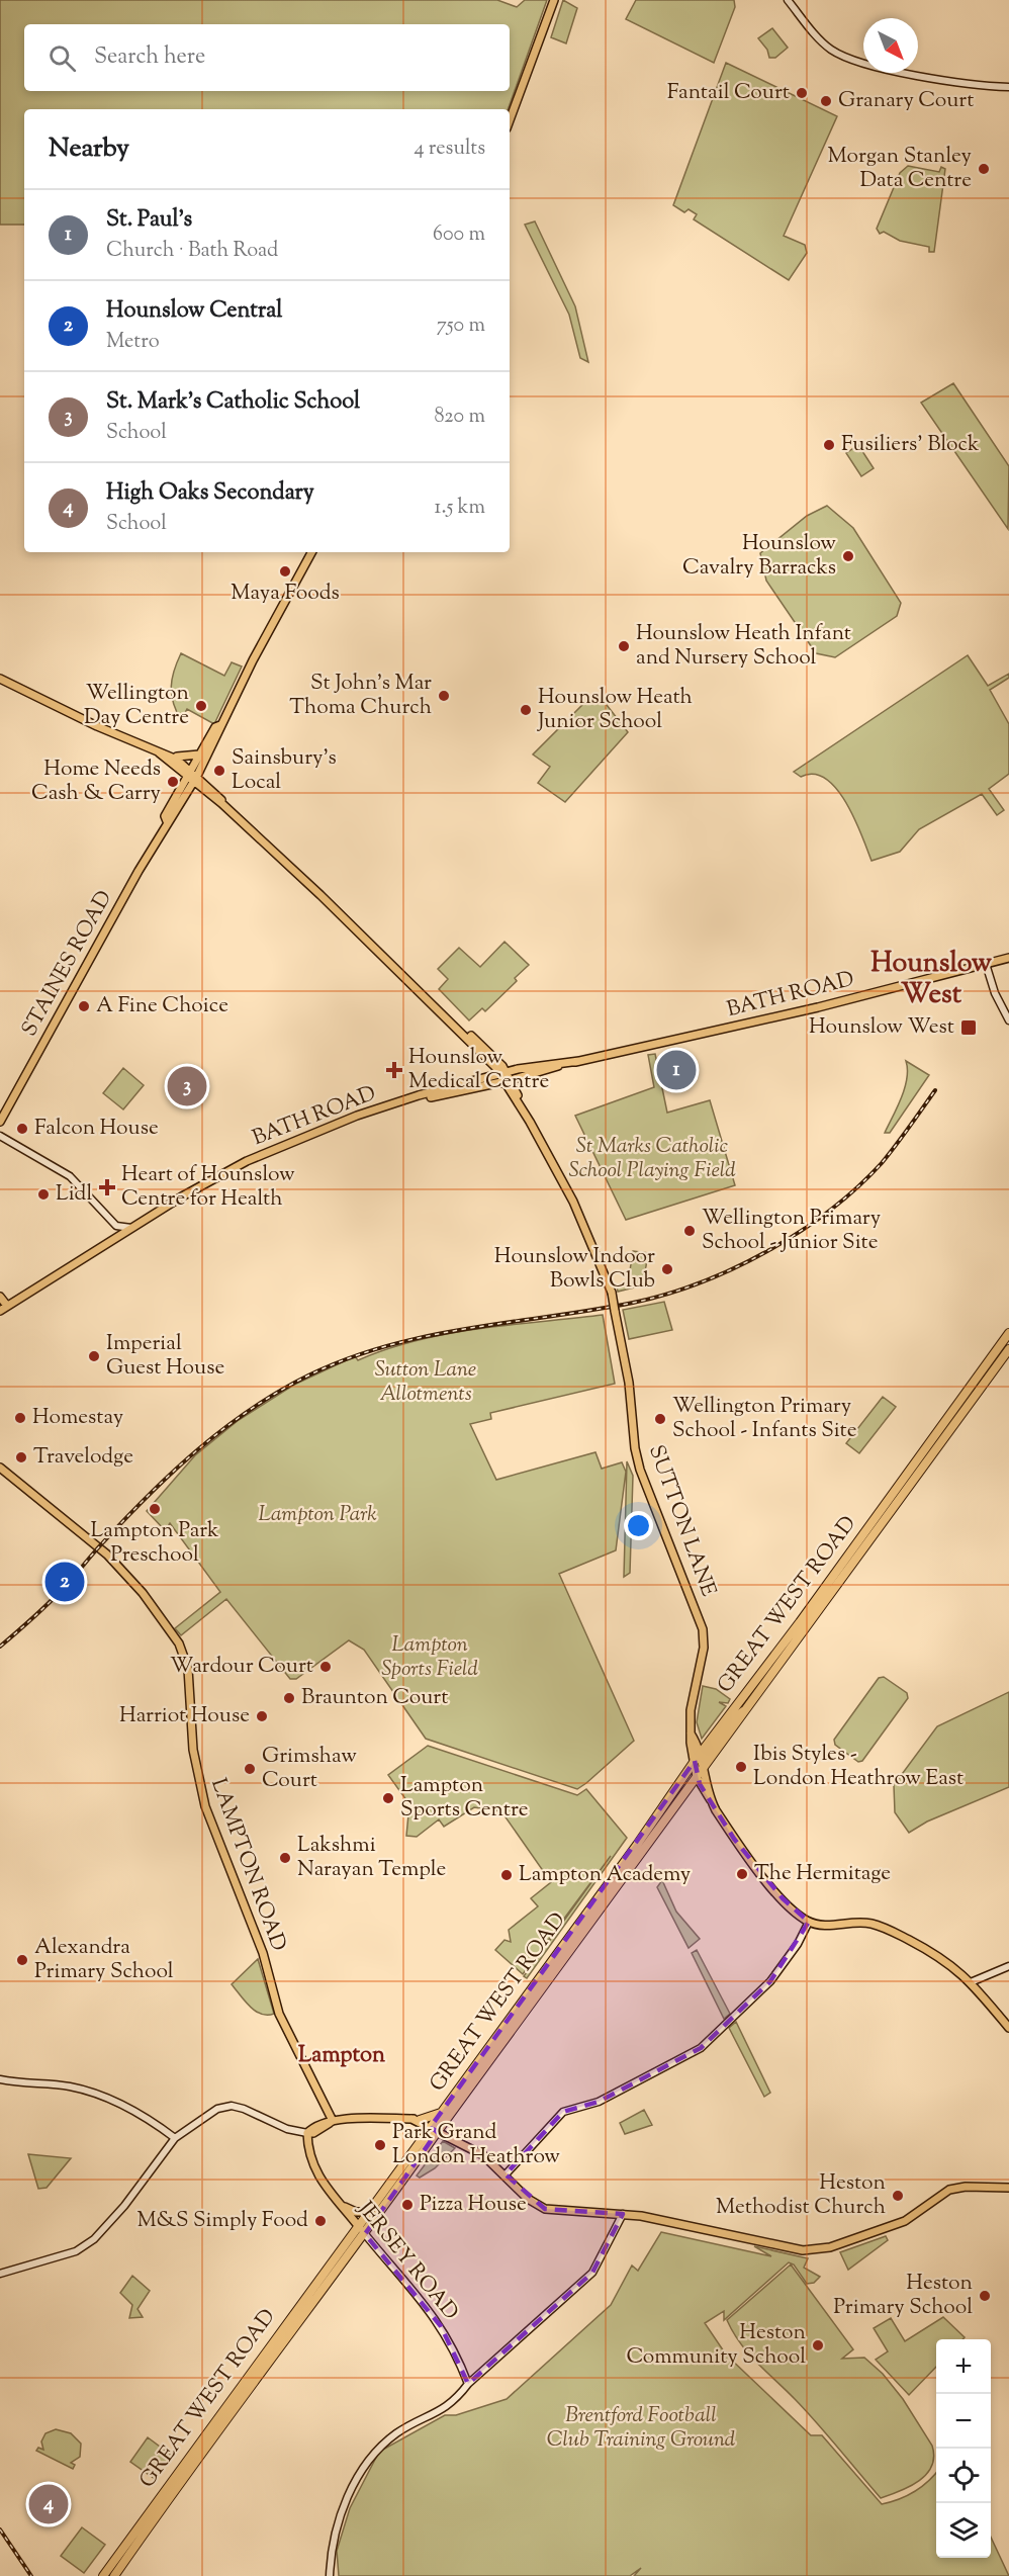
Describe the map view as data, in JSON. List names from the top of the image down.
{
  "streets": {
    "highway": ["GREAT WEST ROAD"],
    "main road": [
      "STAINES ROAD",
      "BATH ROAD",
      "SUTTON LANE",
      "LAMPTON ROAD",
      "JERSEY ROAD"
    ]
  },
  "crossings": [
    ["BATH ROAD", "SUTTON LANE"],
    ["SUTTON LANE", "GREAT WEST ROAD"],
    ["GREAT WEST ROAD", "JERSEY ROAD"]
  ],
  "districts": ["Hounslow West", "Lampton"],
  "parks": [
    "St Marks Catholic School Playing Field",
    "Sutton Lane Allotments",
    "Lampton Park",
    "Lampton Sports Field",
    "Brentford Football Club Training Ground"
  ],
  "places": {
    "other": [
      "Fantail Court",
      "Granary Court",
      "Morgan Stanley Data Centre",
      "Fusiliers' Block",
      "Hounslow Cavalry Barracks",
      "Maya Foods",
      "Hounslow Heath Infant and Nursery School",
      "St John's Mar Thoma Church",
      "Wellington Day Centre",
      "Hounslow Heath Junior School",
      "Sainsbury's Local",
      "Home Needs Cash & Carry",
      "A Fine Choice",
      "Falcon House",
      "Lidl",
      "Wellington Primary School - Junior Site",
      "Hounslow Indoor Bowls Club",
      "Imperial Guest House",
      "Homestay",
      "Wellington Primary School - Infants Site",
      "Travelodge",
      "Lampton Park Preschool",
      "Wardour Court",
      "Braunton Court",
      "Harriot House",
      "Ibis Styles - London Heathrow East",
      "Grimshaw Court",
      "Lampton Sports Centre",
      "Lakshmi Narayan Temple",
      "The Hermitage",
      "Lampton Academy",
      "Alexandra Primary School",
      "Park Grand London Heathrow",
      "Heston Methodist Church",
      "Pizza House",
      "M&S Simply Food",
      "Heston Primary School",
      "Heston Community School"
    ],
    "transit": ["Hounslow West"],
    "health": ["Hounslow Medical Centre", "Heart of Hounslow Centre for Health"]
  },
  "north": "bottom right",
  "page": {
    "search": "Search here",
    "heading": ["Nearby", "4 results"],
    "list": [
      {
        "mark": "1",
        "name": "St. Paul's",
        "note": "Church · Bath Road",
        "value": "600 m"
      },
      {
        "mark": "2",
        "name": "Hounslow Central",
        "note": "Metro",
        "value": "750 m"
      },
      {
        "mark": "3",
        "name": "St. Mark's Catholic School",
        "note": "School",
        "value": "820 m"
      },
      {
        "mark": "4",
        "name": "High Oaks Secondary",
        "note": "School",
        "value": "1.5 km"
      }
    ],
    "pins": [
      "1",
      "3",
      "2",
      "4"
    ],
    "map_buttons": ["+", "−"]
  }
}
